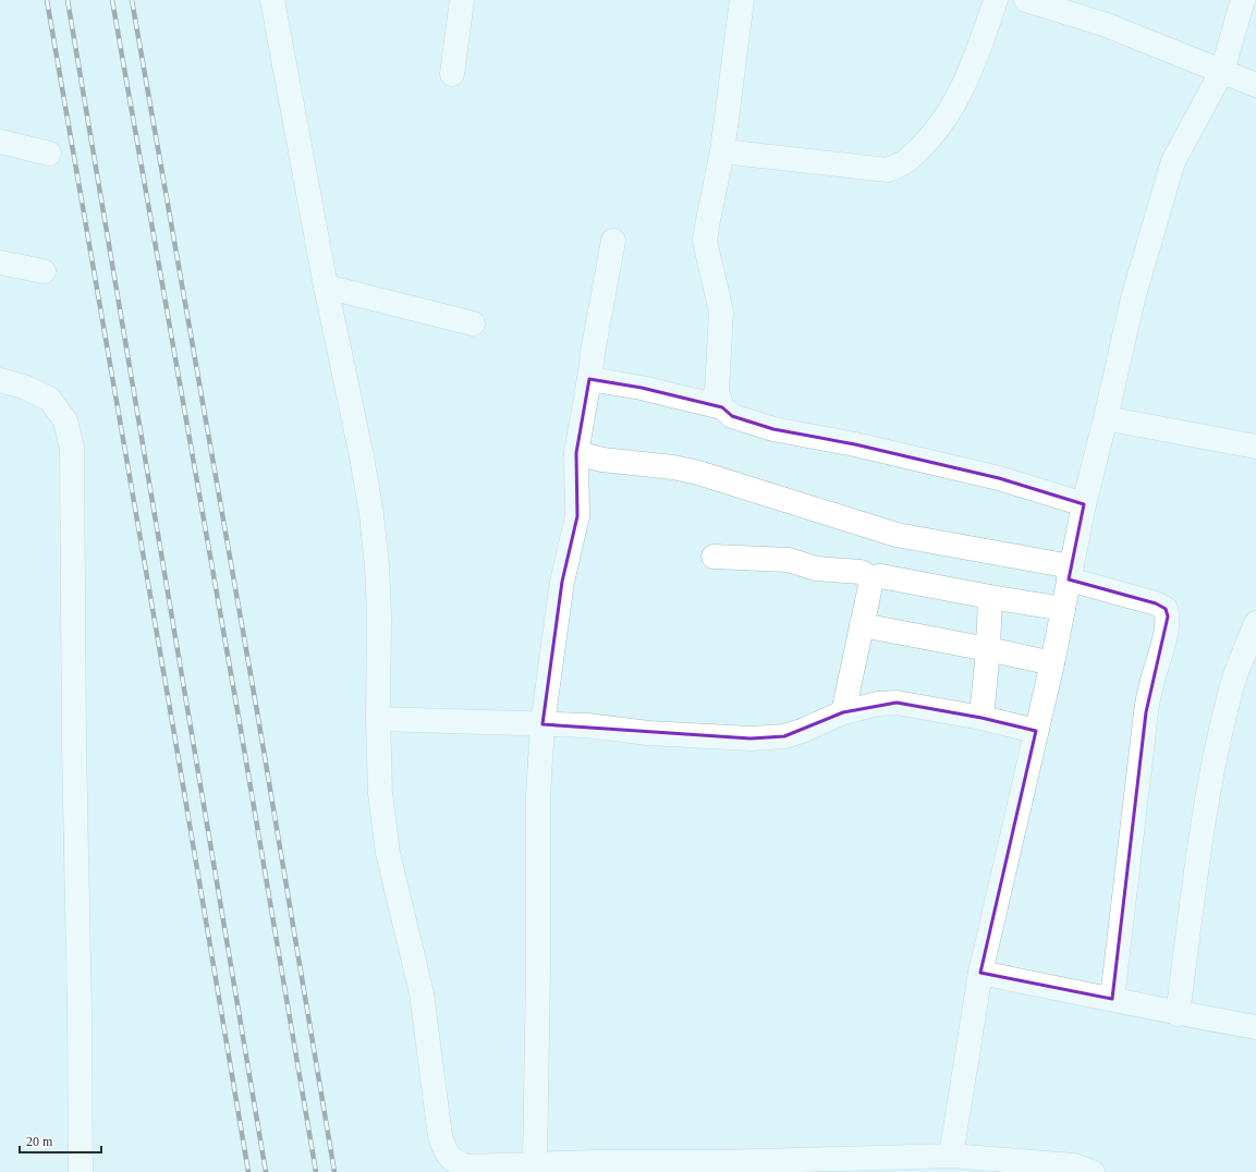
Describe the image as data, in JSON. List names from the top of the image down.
{
  "scale_bar": "20 m"
}
